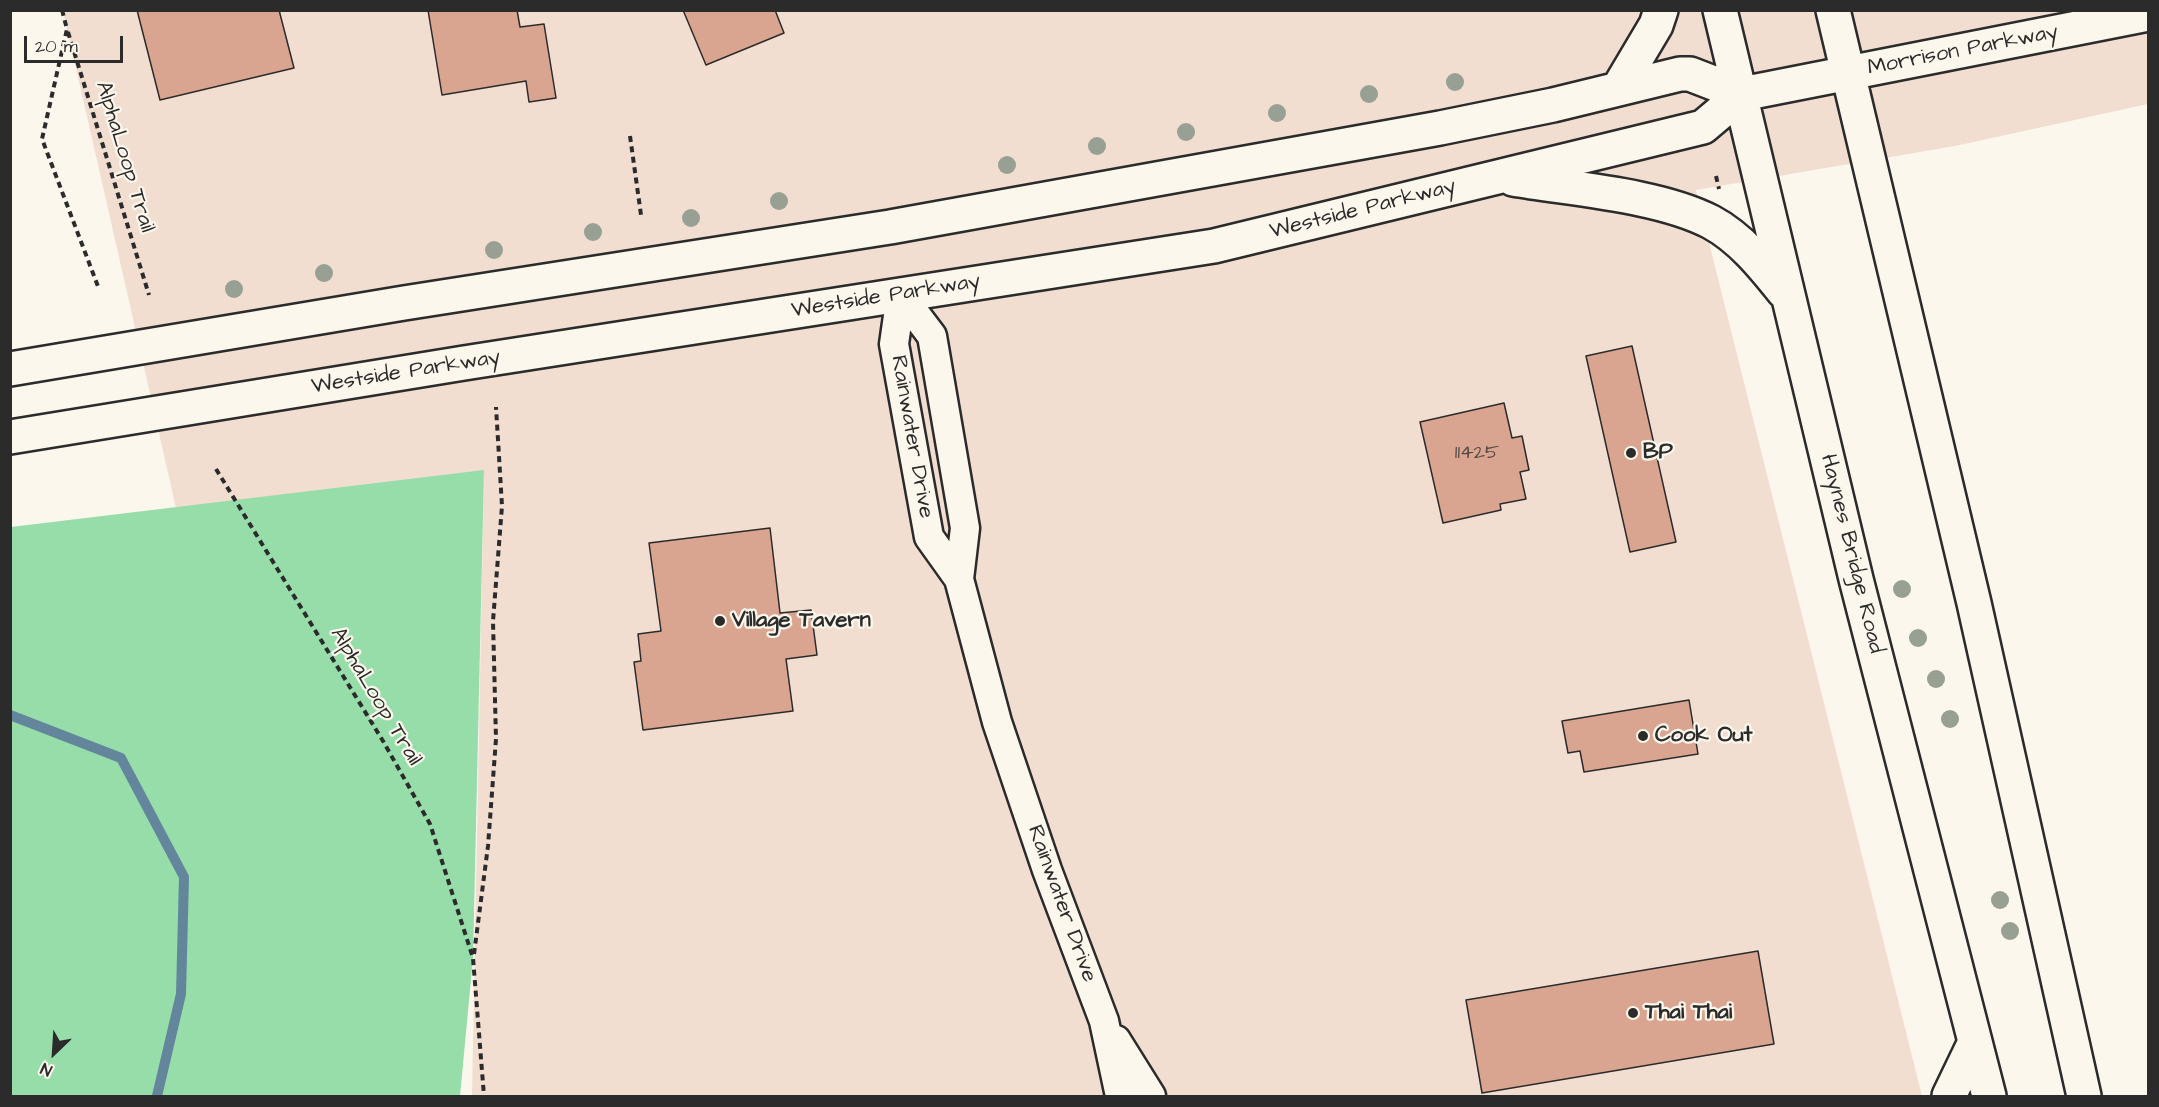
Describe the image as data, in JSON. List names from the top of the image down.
{
  "streets": {
    "main road": ["Morrison Parkway", "Westside Parkway", "Haynes Bridge Road"],
    "street": ["Rainwater Drive"],
    "path": ["AlphaLoop Trail"]
  },
  "crossings": [
    ["Morrison Parkway", "Westside Parkway"],
    ["Westside Parkway", "Rainwater Drive"],
    ["Westside Parkway", "Haynes Bridge Road"]
  ],
  "places": [
    "BP",
    "Village Tavern",
    "Cook Out",
    "Thai Thai"
  ],
  "house_numbers": ["11425"],
  "scale_bar": "20 m",
  "north": "bottom left"
}
